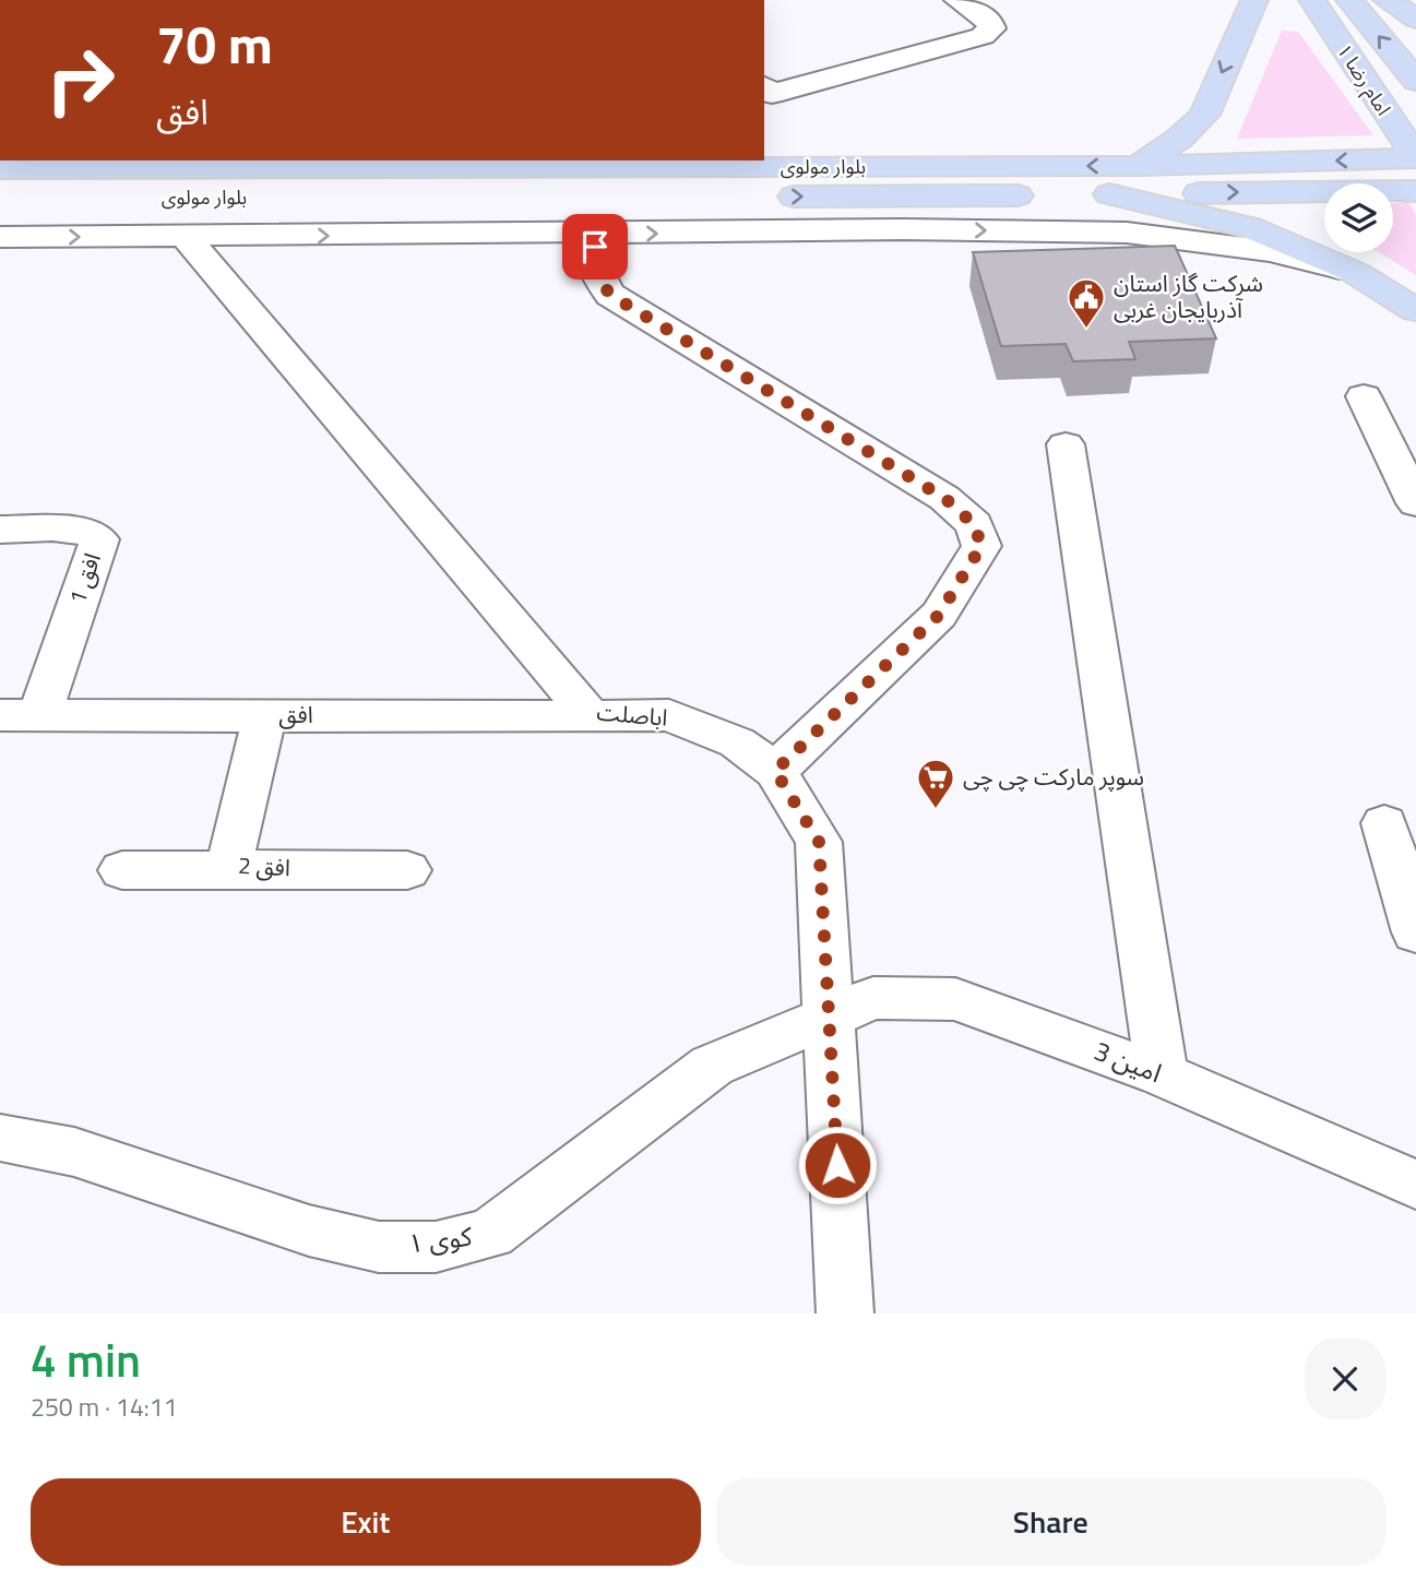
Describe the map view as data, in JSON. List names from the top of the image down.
{
  "streets": {
    "main road": ["امام رضا ۱", "بلوار مولوی"],
    "street": [
      "افق 1",
      "افق",
      "اباصلت",
      "افق 2",
      "امین 3",
      "کوی ۱"
    ]
  },
  "crossings": [
    ["امام رضا ۱", "بلوار مولوی"],
    ["افق 1", "افق"],
    ["افق", "اباصلت"],
    ["افق", "افق 2"],
    ["اباصلت", "امین 3"],
    ["اباصلت", "کوی ۱"],
    ["امین 3", "کوی ۱"]
  ],
  "places": {
    "public building": ["شرکت گاز استان آذربایجان غربی"],
    "supermarket": ["سوپر مارکت چی چی"]
  },
  "page": {
    "turn": ["70 m", "افق"],
    "heading": ["4 min", "250 m · 14:11"],
    "buttons": ["Exit", "Share"]
  }
}
